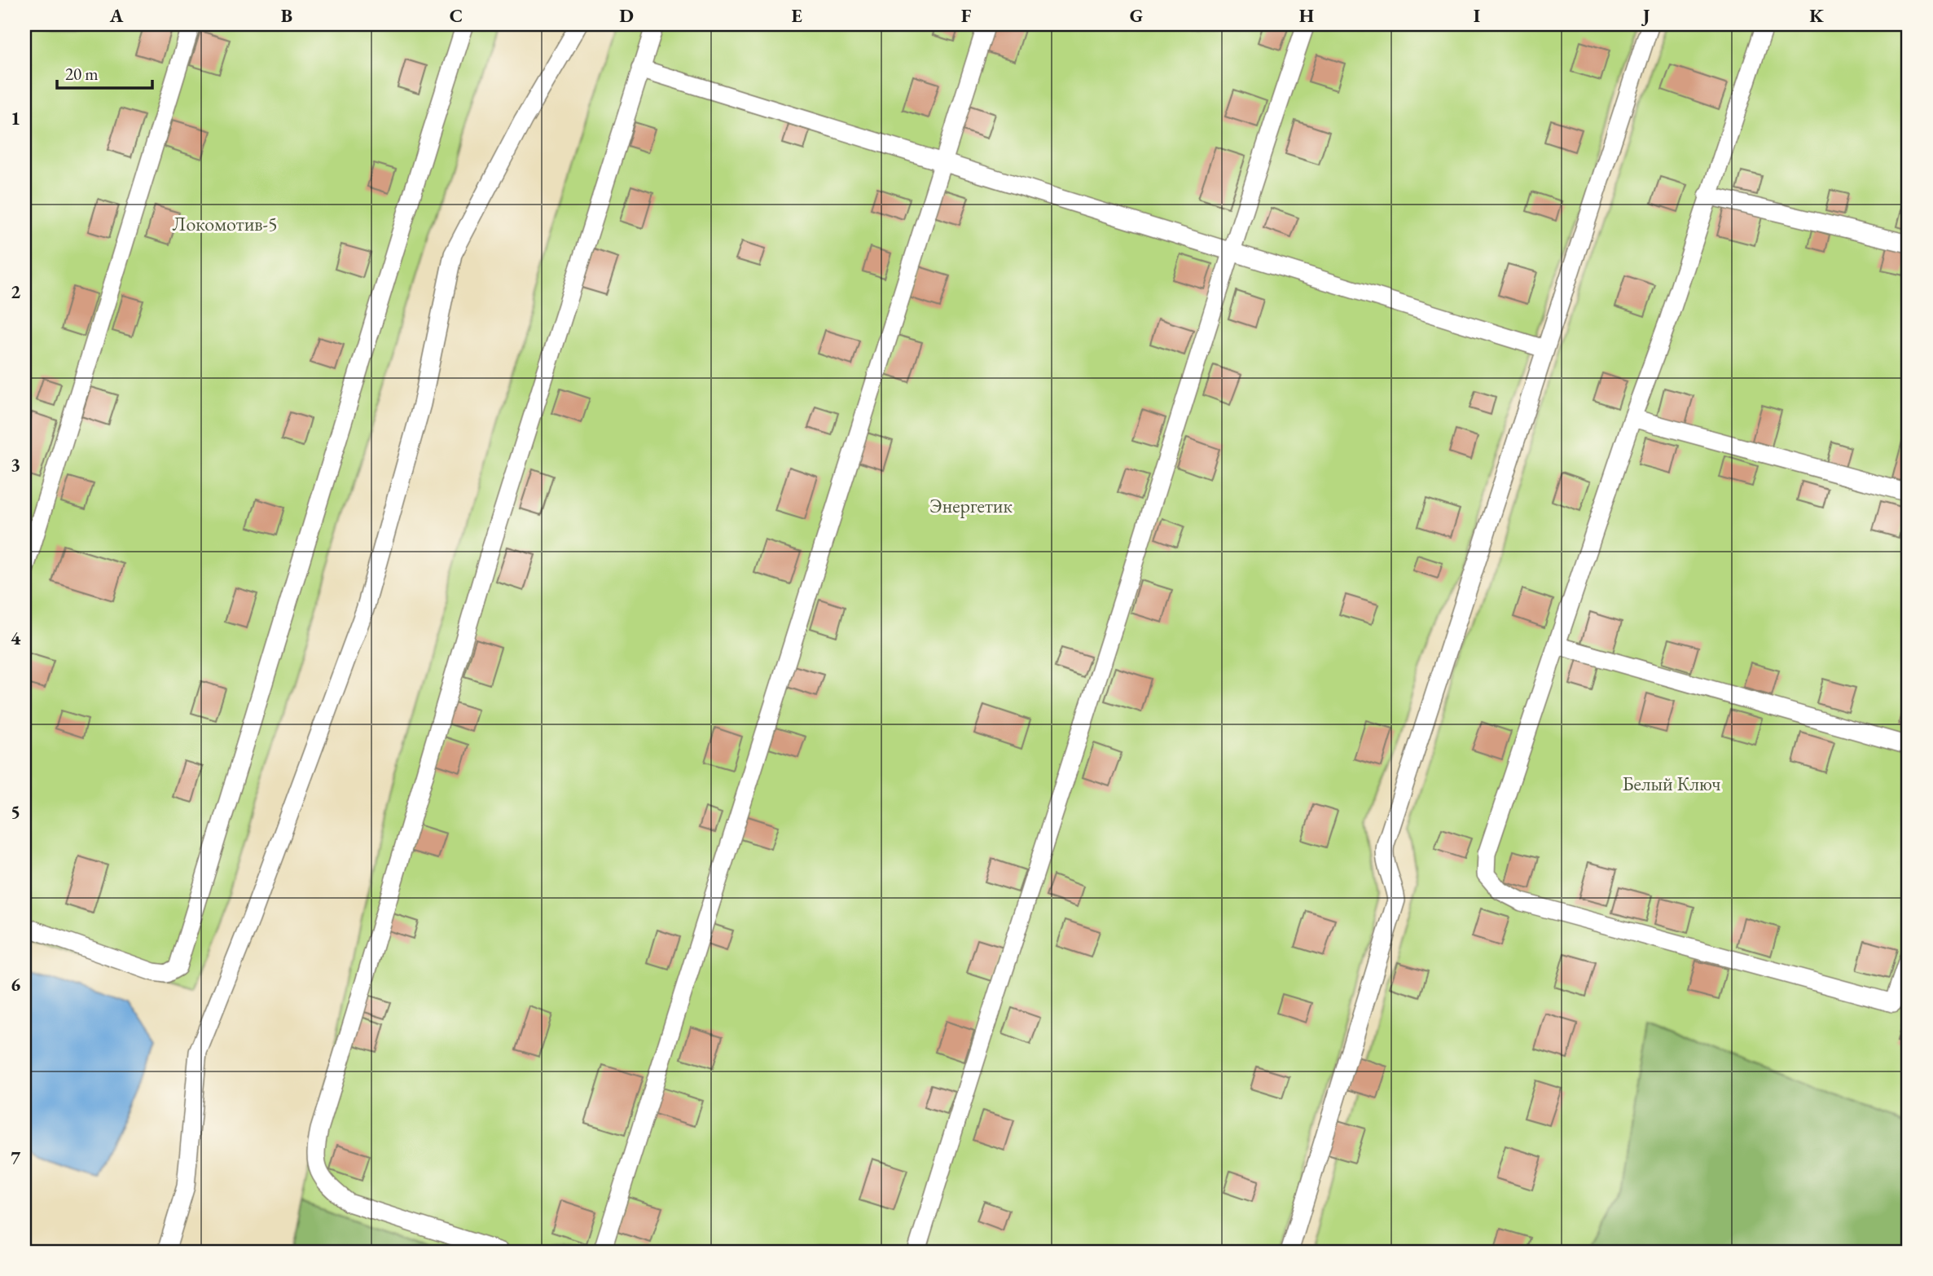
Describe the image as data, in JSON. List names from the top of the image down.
{
  "parks": ["Локомотив-5", "Энергетик", "Белый Ключ"],
  "scale_bar": "20 m",
  "grid": {
    "columns": [
      "A",
      "B",
      "C",
      "D",
      "E",
      "F",
      "G",
      "H",
      "I",
      "J",
      "K"
    ],
    "rows": [
      "1",
      "2",
      "3",
      "4",
      "5",
      "6",
      "7"
    ]
  }
}
